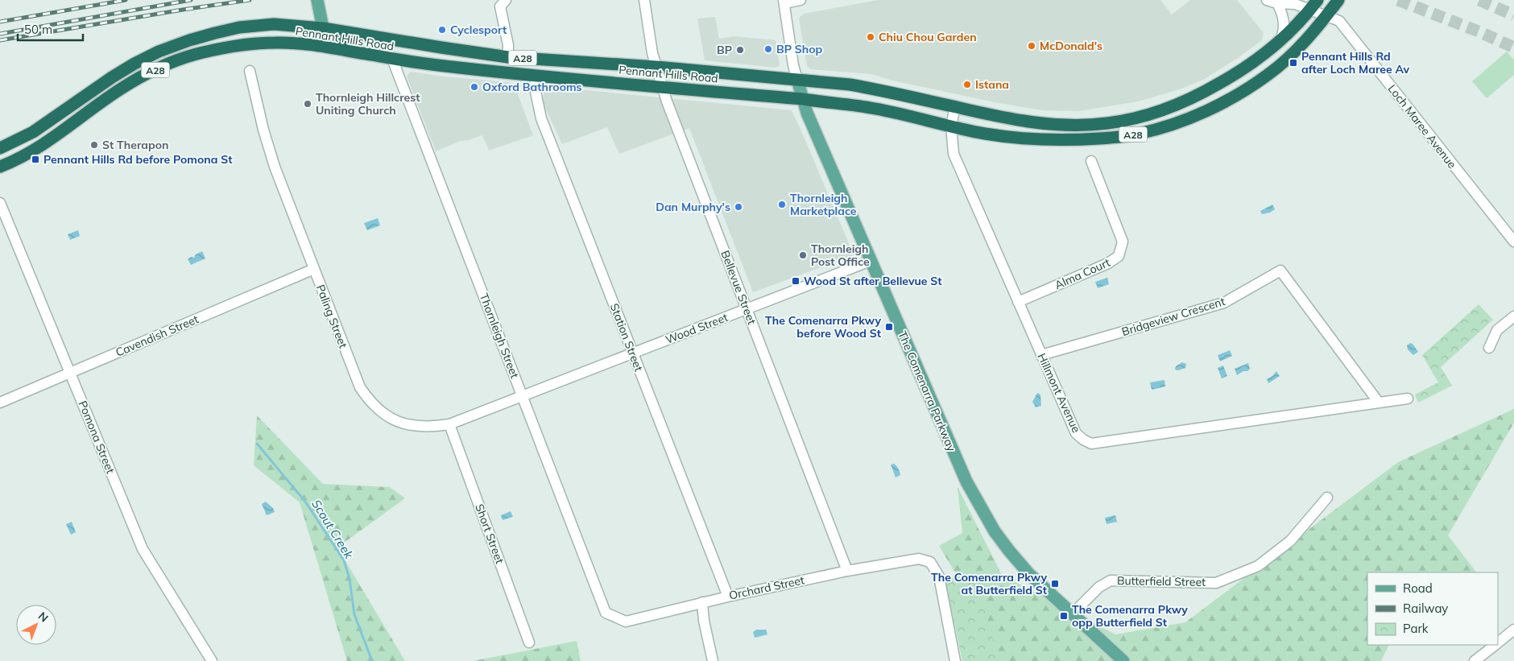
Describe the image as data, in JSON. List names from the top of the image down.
{
  "streets": {
    "highway": ["Pennant Hills Road", "A28"],
    "main road": ["The Comenarra Parkway"],
    "street": [
      "Loch Maree Avenue",
      "Alma Court",
      "Bellevue Street",
      "Paling Street",
      "Bridgeview Crescent",
      "Wood Street",
      "Cavendish Street",
      "Thornleigh Street",
      "Station Street",
      "Hillmont Avenue",
      "Pomona Street",
      "Short Street",
      "Butterfield Street",
      "Orchard Street"
    ]
  },
  "crossings": [
    ["Pennant Hills Road", "Loch Maree Avenue"],
    ["Pennant Hills Road", "Bellevue Street"],
    ["Pennant Hills Road", "Thornleigh Street"],
    ["Pennant Hills Road", "Station Street"],
    ["Pennant Hills Road", "The Comenarra Parkway"],
    ["Pennant Hills Road", "Hillmont Avenue"],
    ["Alma Court", "Hillmont Avenue"],
    ["Bellevue Street", "Wood Street"],
    ["Bellevue Street", "Orchard Street"],
    ["Paling Street", "Wood Street"],
    ["Paling Street", "Cavendish Street"],
    ["Paling Street", "Thornleigh Street"],
    ["Paling Street", "Short Street"],
    ["Bridgeview Crescent", "Hillmont Avenue"],
    ["Wood Street", "Thornleigh Street"],
    ["Wood Street", "Station Street"],
    ["Wood Street", "The Comenarra Parkway"],
    ["Cavendish Street", "Pomona Street"],
    ["Thornleigh Street", "Orchard Street"],
    ["Station Street", "Orchard Street"],
    ["The Comenarra Parkway", "Butterfield Street"]
  ],
  "water": ["Scout Creek"],
  "places": {
    "other": [
      "Cyclesport",
      "Chiu Chou Garden",
      "McDonald's",
      "BP Shop",
      "BP",
      "Istana",
      "Oxford Bathrooms",
      "Thornleigh Hillcrest Uniting Church",
      "St Therapon",
      "Thornleigh Marketplace",
      "Dan Murphy's",
      "Thornleigh Post Office"
    ],
    "transit": [
      "Pennant Hills Rd after Loch Maree Av",
      "Pennant Hills Rd before Pomona St",
      "Wood St after Bellevue St",
      "The Comenarra Pkwy before Wood St",
      "The Comenarra Pkwy at Butterfield St",
      "The Comenarra Pkwy opp Butterfield St"
    ]
  },
  "legend": ["Road", "Railway", "Park"],
  "scale_bar": "50 m",
  "north": "top right"
}
